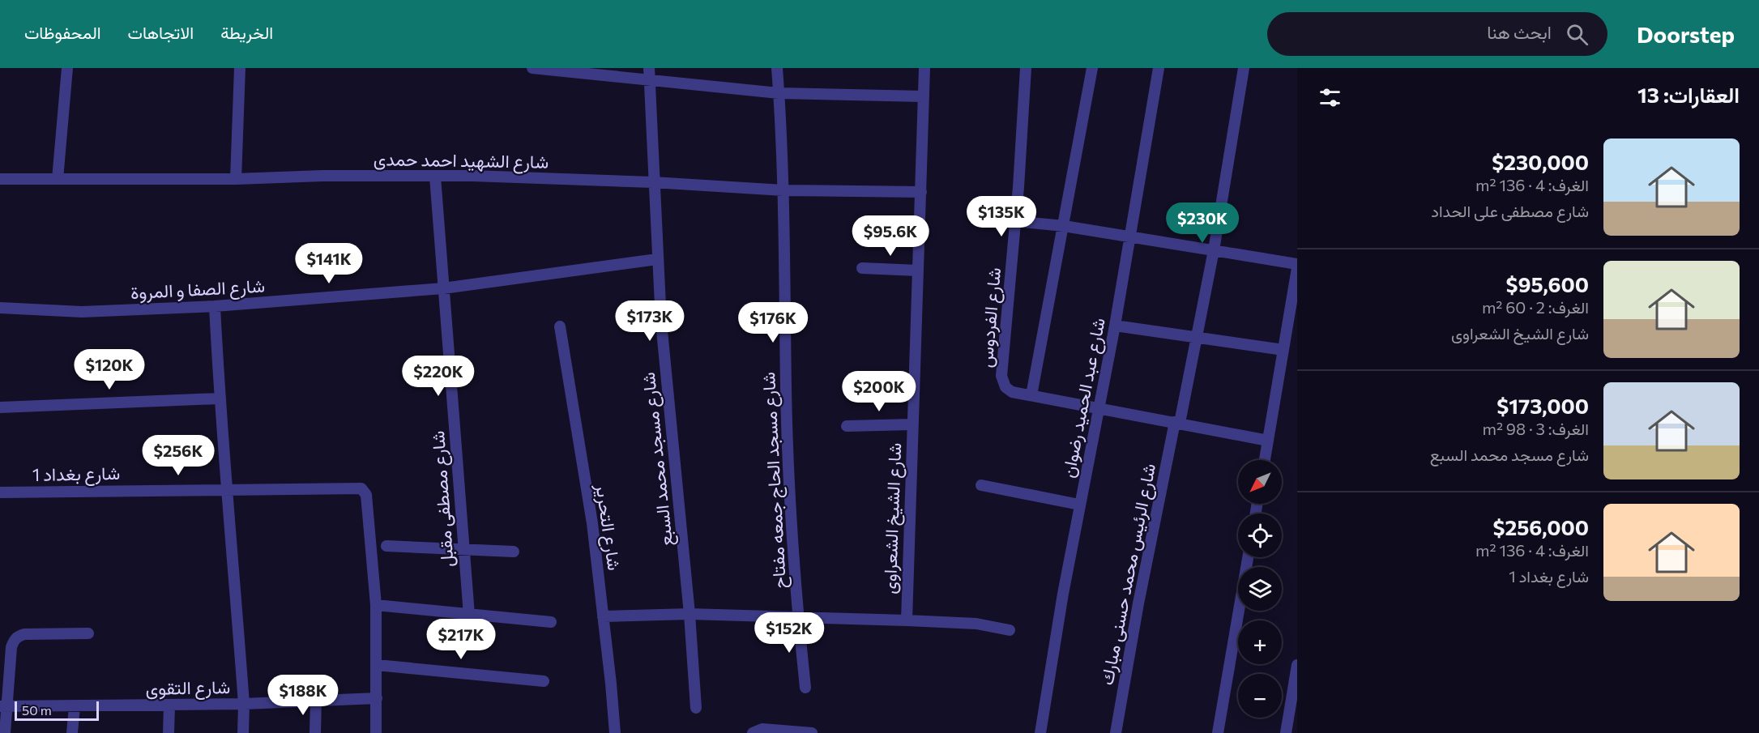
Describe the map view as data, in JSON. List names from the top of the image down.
{
  "streets": {
    "street": [
      "شارع الشهيد احمد حمدى",
      "شارع الصفا و المروة",
      "شارع الفردوس",
      "شارع عبد الحميد رضوان",
      "شارع مسجد محمد السبع",
      "شارع بغداد 1",
      "شارع مسجد الحاج جمعه مفتاح",
      "شارع مصطفى مقبل",
      "شارع الشيخ الشعراوى",
      "شارع التحرير",
      "شارع الرئيس محمد حسنى مبارك",
      "شارع التقوى"
    ]
  },
  "crossings": [
    ["شارع الشهيد احمد حمدى", "شارع مسجد محمد السبع"],
    ["شارع الشهيد احمد حمدى", "شارع مسجد الحاج جمعه مفتاح"],
    ["شارع الشهيد احمد حمدى", "شارع مصطفى مقبل"],
    ["شارع الشهيد احمد حمدى", "شارع الشيخ الشعراوى"],
    ["شارع الصفا و المروة", "شارع مسجد محمد السبع"],
    ["شارع الصفا و المروة", "شارع مصطفى مقبل"]
  ],
  "scale_bar": "50 m",
  "north": "bottom left",
  "page": {
    "header": "Doorstep",
    "search": "ابحث هنا",
    "nav": ["الخريطة", "الاتجاهات", "المحفوظات"],
    "heading": "العقارات: 13",
    "list": [
      {
        "name": "$230,000",
        "note": "الغرف: 4 · 136 m² · شارع مصطفى على الحداد"
      },
      {
        "name": "$95,600",
        "note": "الغرف: 2 · 60 m² · شارع الشيخ الشعراوى"
      },
      {
        "name": "$173,000",
        "note": "الغرف: 3 · 98 m² · شارع مسجد محمد السبع"
      },
      {
        "name": "$256,000",
        "note": "الغرف: 4 · 136 m² · شارع بغداد 1"
      }
    ],
    "price": [
      "$135K",
      "$230K",
      "$95.6K",
      "$141K",
      "$173K",
      "$176K",
      "$120K",
      "$220K",
      "$200K",
      "$256K",
      "$152K",
      "$217K",
      "$188K"
    ],
    "map_buttons": ["+", "−"],
    "scale": "50 m"
  }
}
